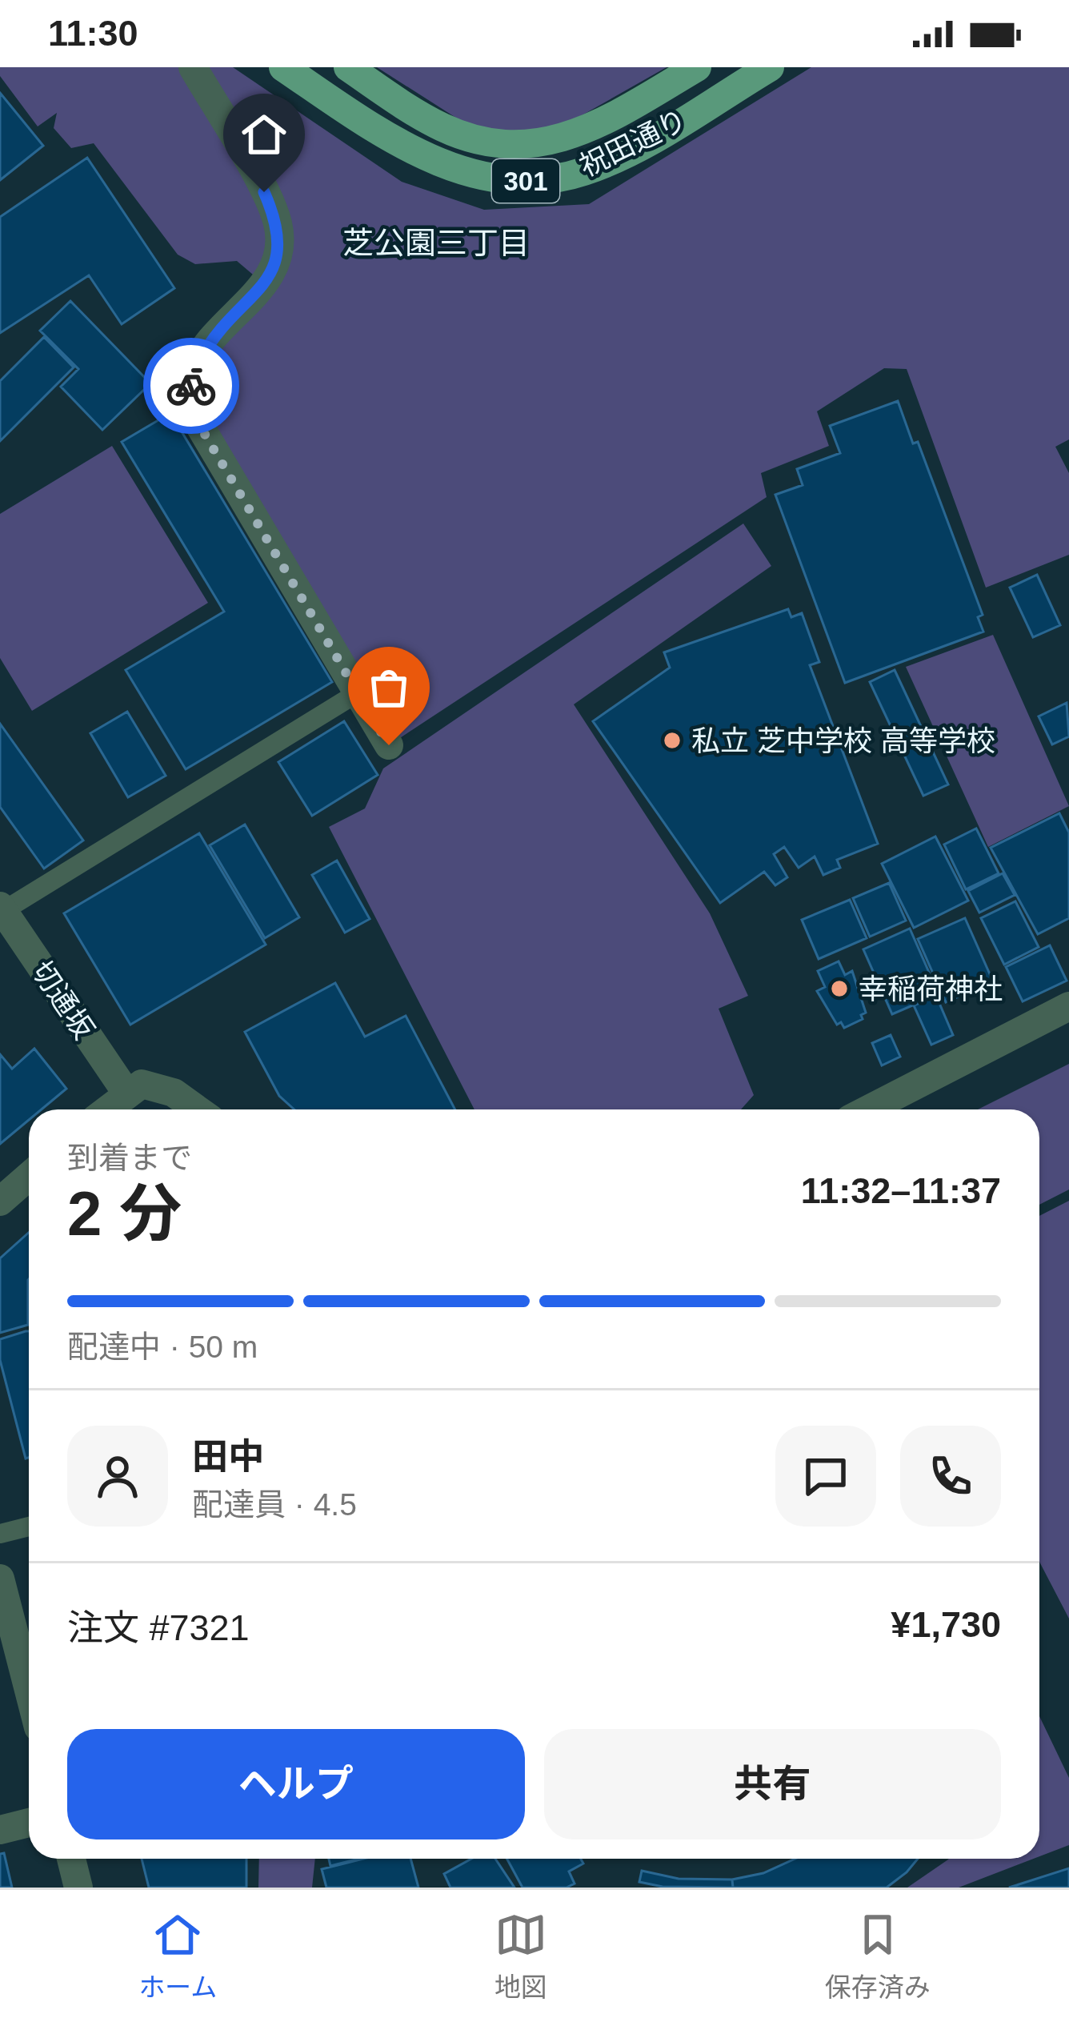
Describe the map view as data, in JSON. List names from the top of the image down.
{
  "streets": {
    "main road": ["祝田通り", "301"],
    "street": ["切通坂"]
  },
  "districts": ["芝公園三丁目"],
  "places": ["私立 芝中学校 高等学校", "幸稲荷神社"],
  "page": {
    "status": "11:30",
    "heading": ["2 分", "到着まで", "11:32–11:37"],
    "panel": [
      "田中",
      "配達員 · 4.5",
      "注文 #7321",
      "¥1,730"
    ],
    "bar": "配達中 · 50 m",
    "buttons": ["ヘルプ", "共有"],
    "tabs": ["ホーム", "地図", "保存済み"]
  }
}
